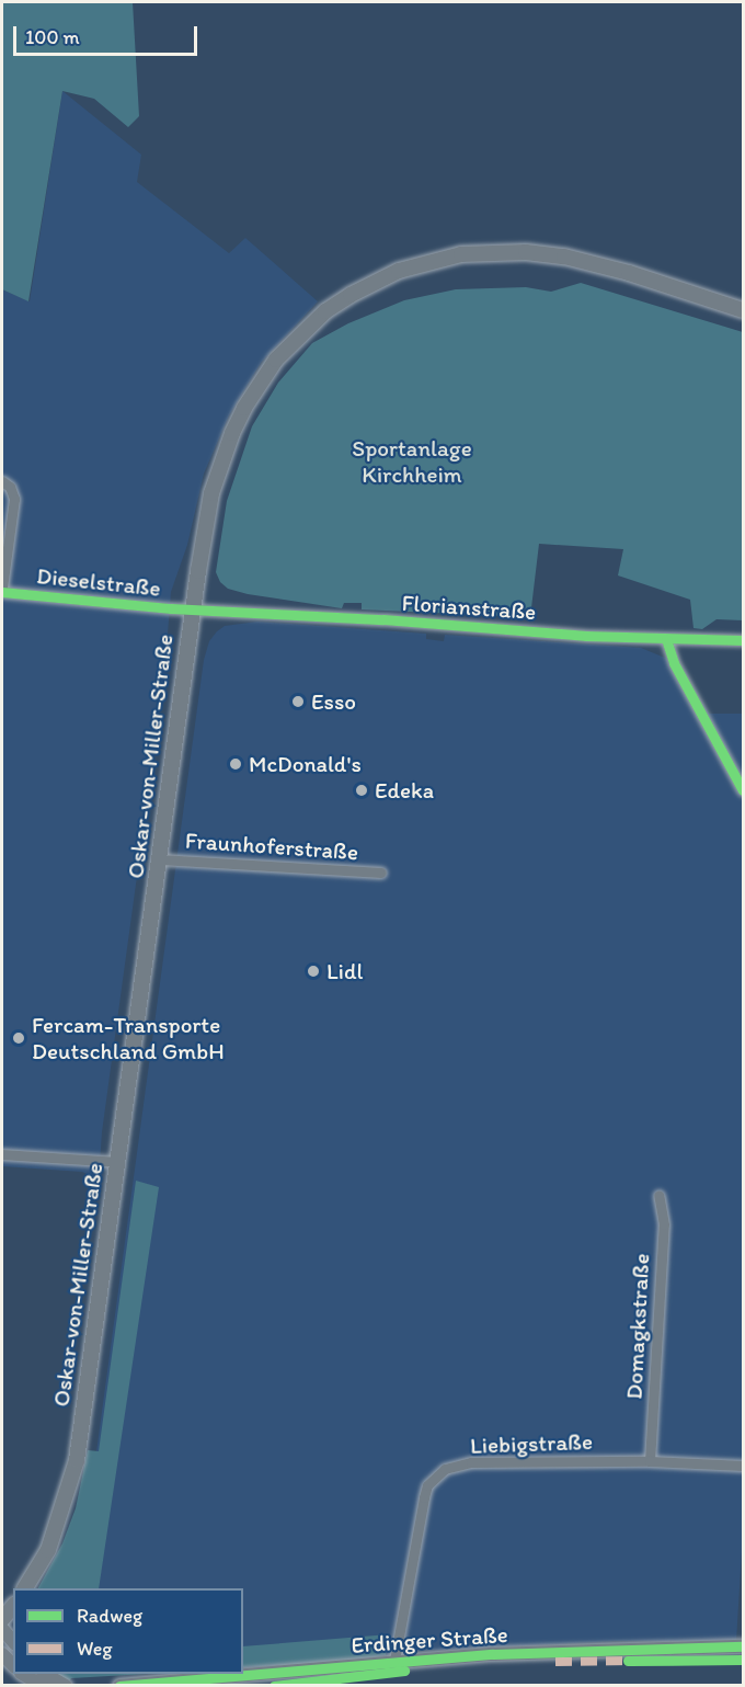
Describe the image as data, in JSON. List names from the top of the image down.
{
  "streets": {
    "main road": ["Oskar-von-Miller-Straße"],
    "street": [
      "Dieselstraße",
      "Florianstraße",
      "Fraunhoferstraße",
      "Domagkstraße",
      "Liebigstraße",
      "Erdinger Straße"
    ]
  },
  "crossings": [
    ["Dieselstraße", "Florianstraße"],
    ["Dieselstraße", "Oskar-von-Miller-Straße"],
    ["Florianstraße", "Oskar-von-Miller-Straße"],
    ["Oskar-von-Miller-Straße", "Fraunhoferstraße"],
    ["Domagkstraße", "Liebigstraße"],
    ["Liebigstraße", "Erdinger Straße"]
  ],
  "parks": ["Sportanlage Kirchheim"],
  "places": [
    "Esso",
    "McDonald's",
    "Edeka",
    "Lidl",
    "Fercam-Transporte Deutschland GmbH"
  ],
  "legend": ["Radweg", "Weg"],
  "scale_bar": "100 m"
}
